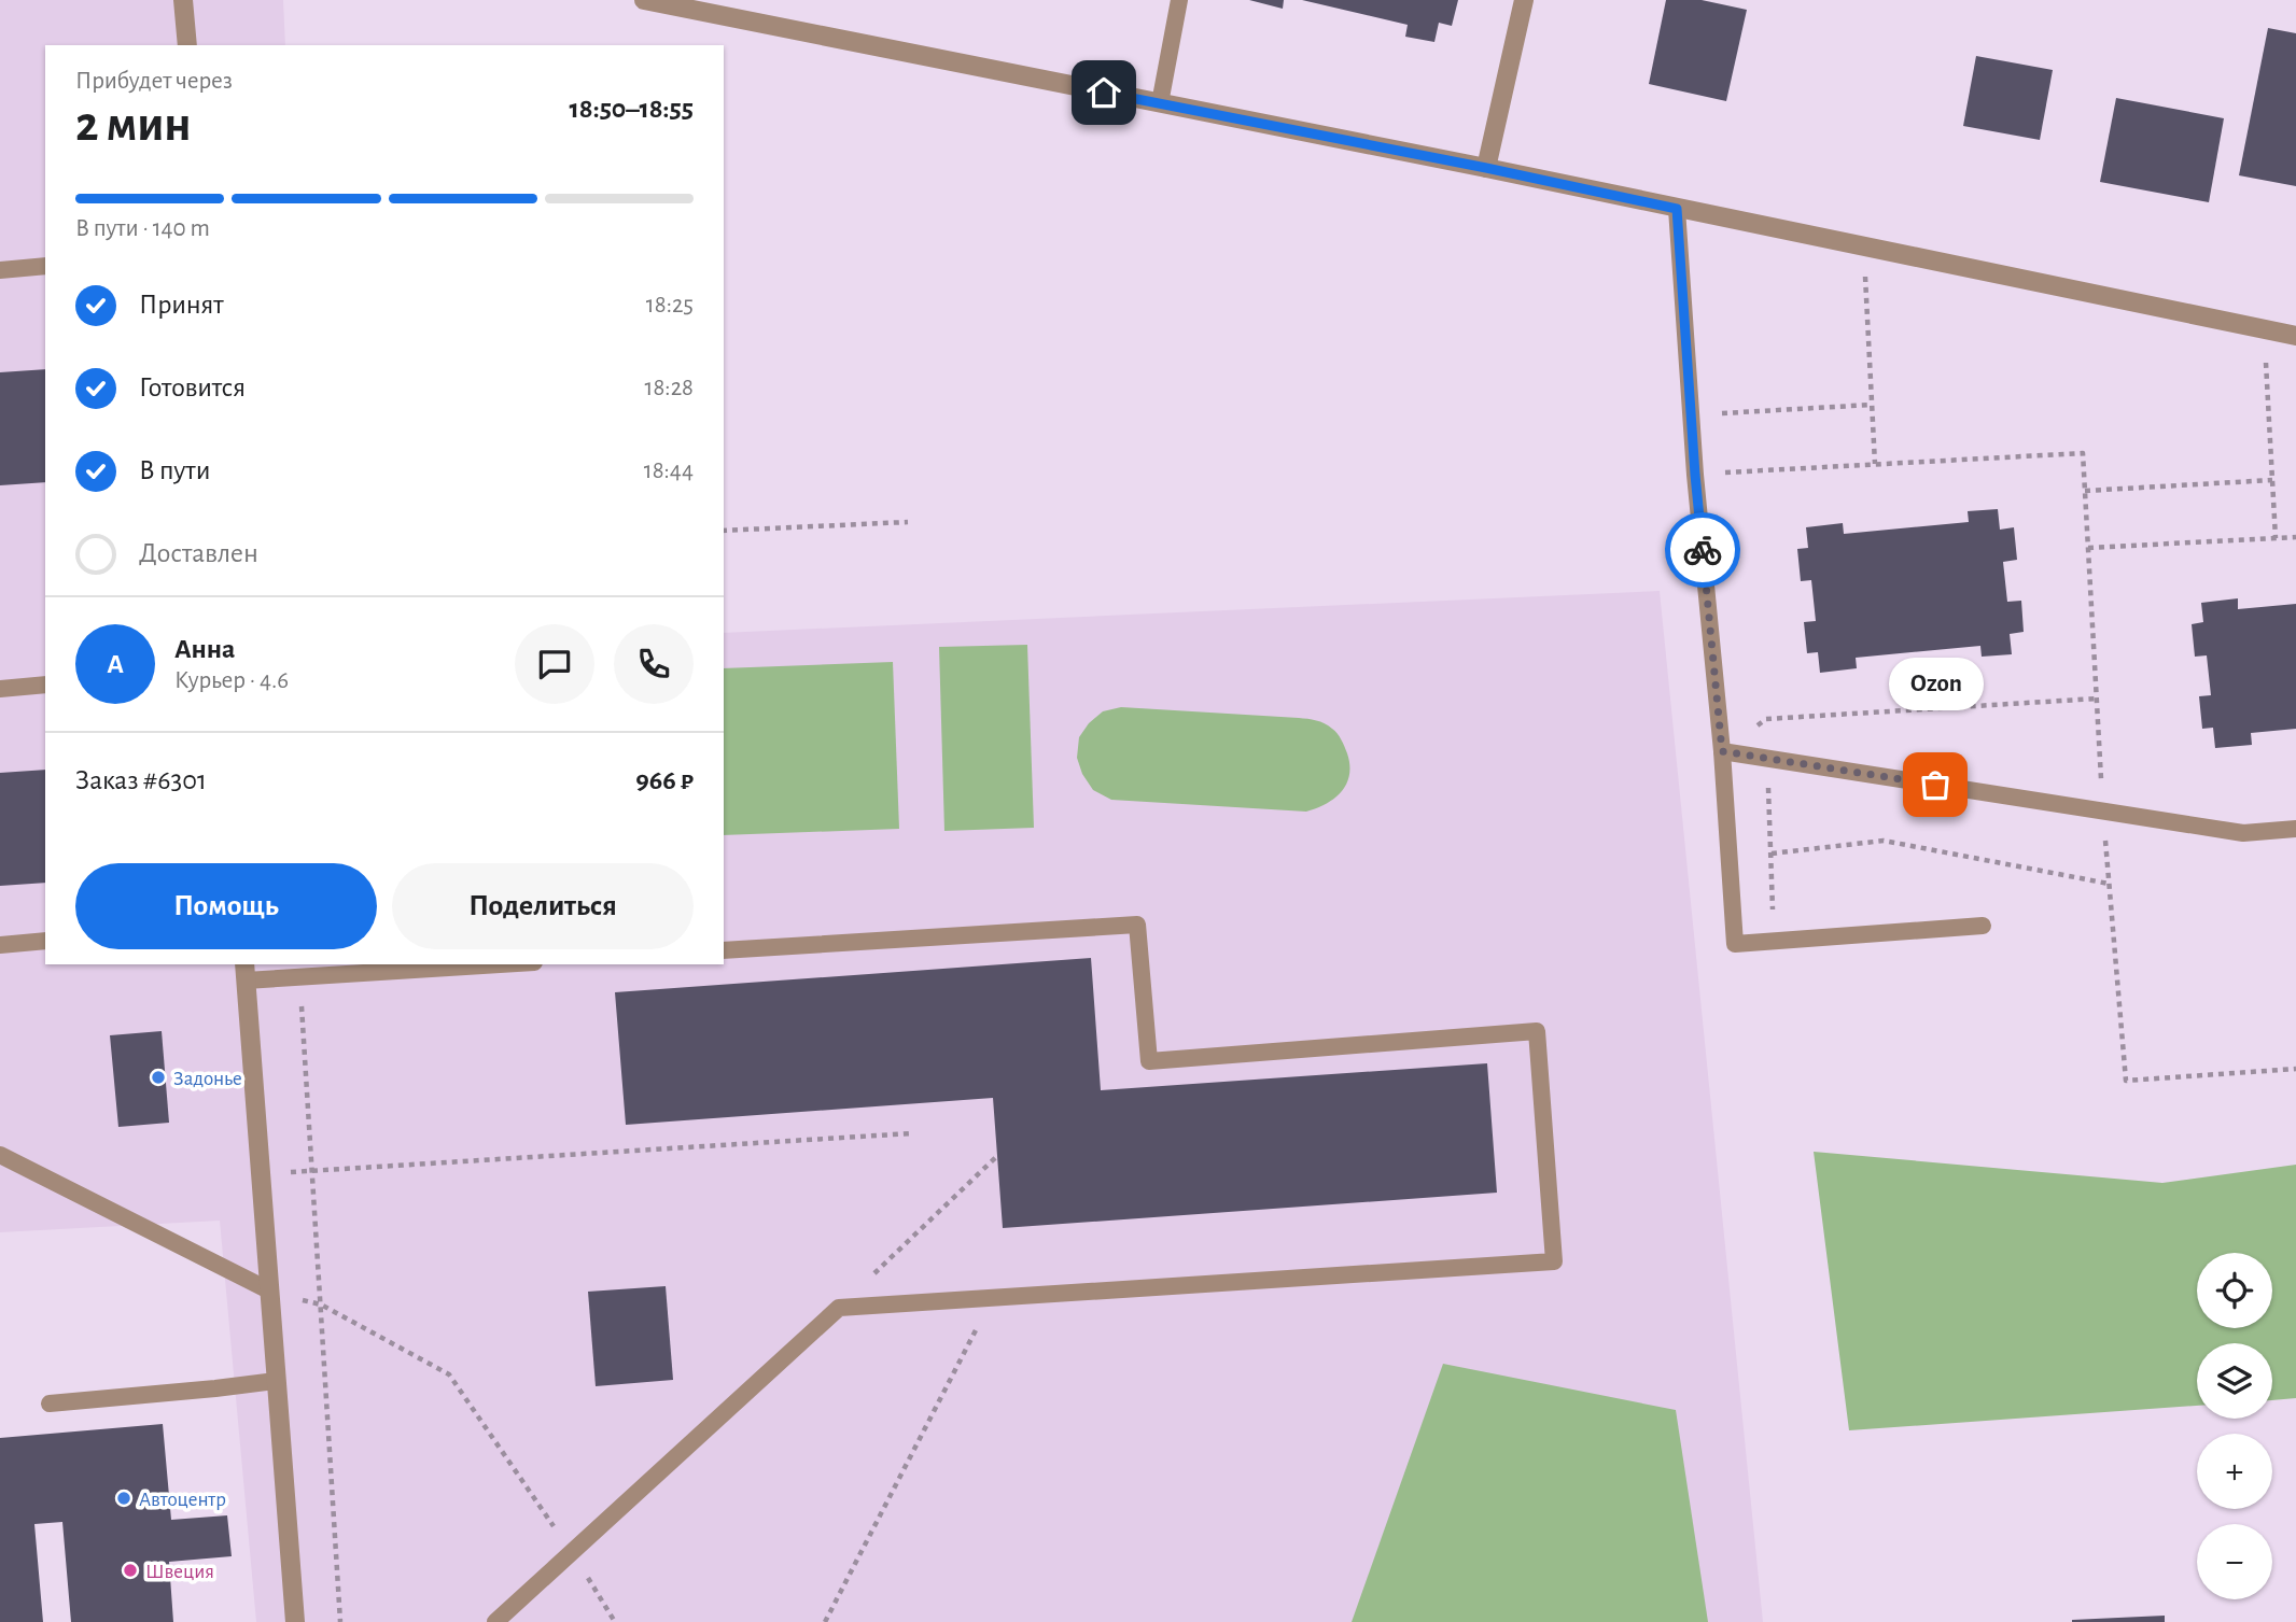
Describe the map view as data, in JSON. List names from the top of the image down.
{
  "places": [
    "Ozon",
    "Задонье",
    "Автоцентр",
    "Швеция"
  ],
  "page": {
    "heading": ["2 мин", "Прибудет через", "18:50–18:55"],
    "panel": [
      "Анна",
      "Курьер · 4.6",
      "Заказ #6301",
      "966 ₽"
    ],
    "bar": "В пути · 140 m",
    "list": [
      ["Принят", "18:25"],
      ["Готовится", "18:28"],
      ["В пути", "18:44"],
      "Доставлен"
    ],
    "round": "А",
    "bubble": "Ozon",
    "buttons": ["Помощь", "Поделиться"],
    "map_buttons": ["+", "−"]
  }
}
